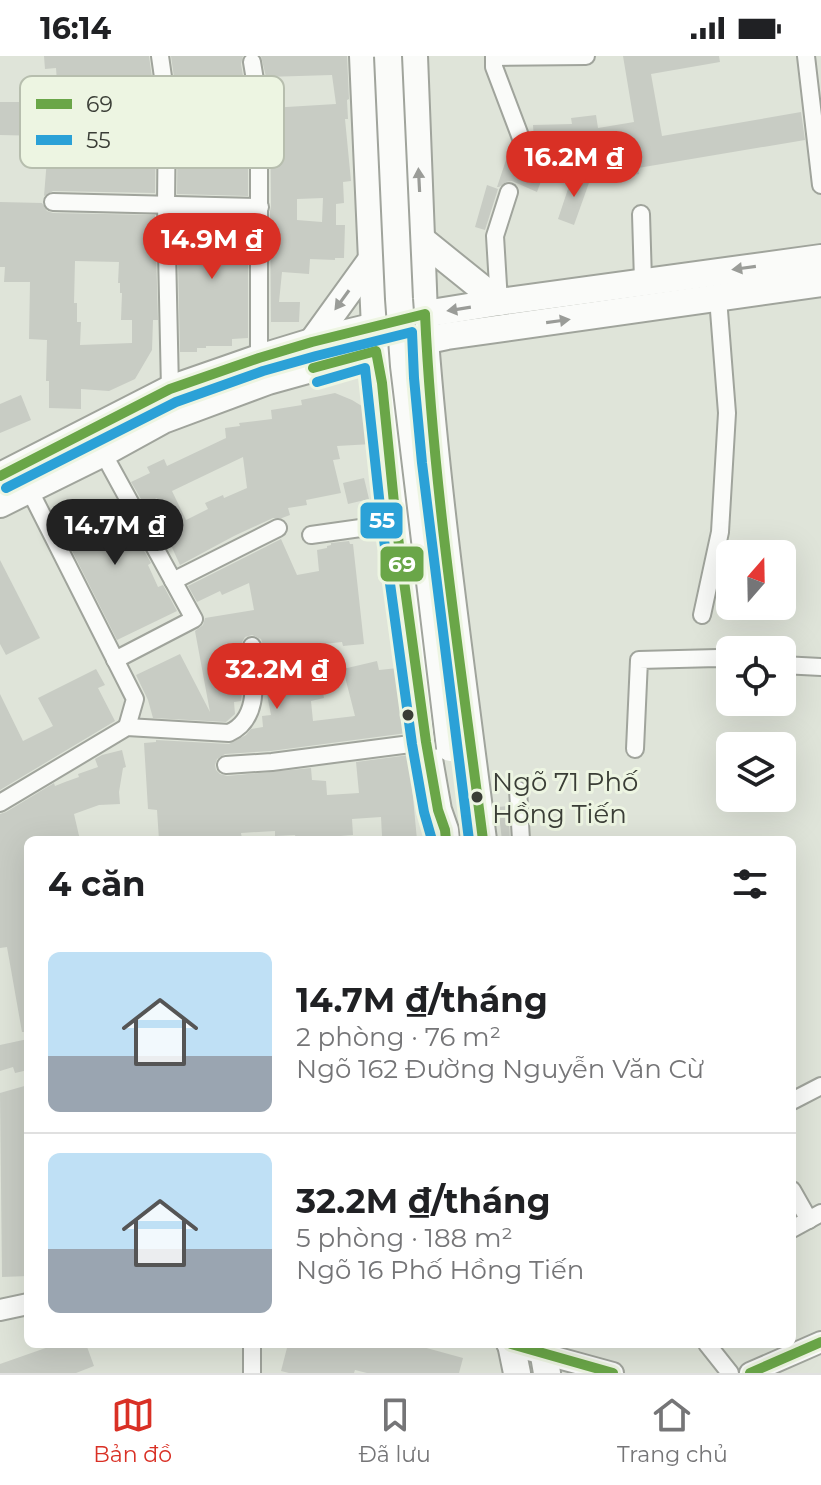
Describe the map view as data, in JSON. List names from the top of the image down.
{
  "places": ["Ngõ 71 Phố Hồng Tiến"],
  "lines": ["transit line 69", "transit line 55"],
  "legend": ["69", "55"],
  "north": "top",
  "page": {
    "status": "16:14",
    "price": [
      "16.2M ₫",
      "14.9M ₫",
      "14.7M ₫",
      "32.2M ₫"
    ],
    "heading": "4 căn",
    "list": [
      {
        "name": "14.7M ₫/tháng",
        "note": "2 phòng · 76 m² · Ngõ 162 Đường Nguyễn Văn Cừ"
      },
      {
        "name": "32.2M ₫/tháng",
        "note": "5 phòng · 188 m² · Ngõ 16 Phố Hồng Tiến"
      }
    ],
    "tabs": ["Bản đồ", "Đã lưu", "Trang chủ"]
  }
}
